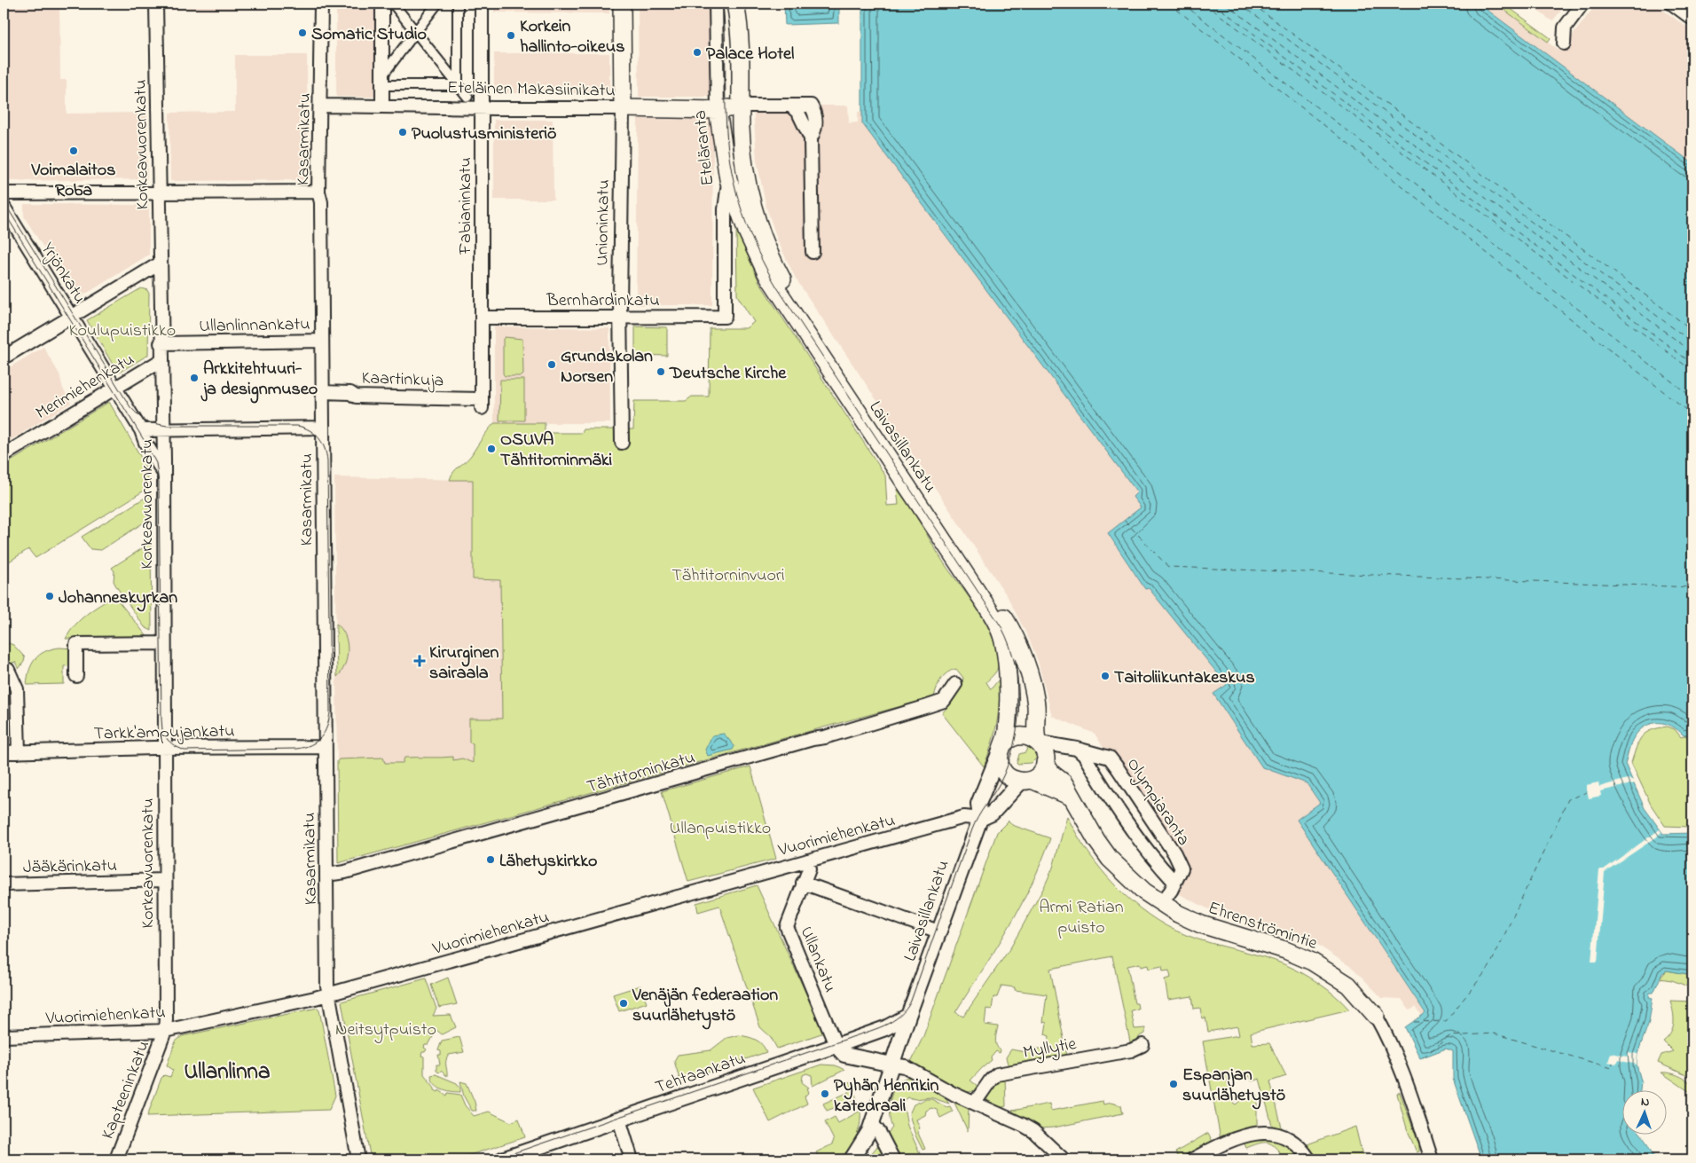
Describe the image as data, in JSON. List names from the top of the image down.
{
  "streets": {
    "main road": [
      "Eteläinen Makasiinikatu",
      "Eteläranta",
      "Unioninkatu",
      "Laivasillankatu",
      "Ehrenströmintie"
    ],
    "street": [
      "Kasarmikatu",
      "Korkeavuorenkatu",
      "Fabianinkatu",
      "Yrjönkatu",
      "Bernhardinkatu",
      "Ullanlinnankatu",
      "Kaartinkuja",
      "Merimiehenkatu",
      "Tarkk'ampujankatu",
      "Tähtitorninkatu",
      "Olympiaranta",
      "Vuorimiehenkatu",
      "Jääkärinkatu",
      "Ullankatu",
      "Myllytie",
      "Tehtaankatu",
      "Kapteeninkatu"
    ]
  },
  "crossings": [
    ["Eteläinen Makasiinikatu", "Kasarmikatu"],
    ["Eteläinen Makasiinikatu", "Eteläranta"],
    ["Eteläinen Makasiinikatu", "Fabianinkatu"],
    ["Eteläinen Makasiinikatu", "Unioninkatu"],
    ["Eteläinen Makasiinikatu", "Laivasillankatu"],
    ["Kasarmikatu", "Ullanlinnankatu"],
    ["Kasarmikatu", "Kaartinkuja"],
    ["Kasarmikatu", "Tarkk'ampujankatu"],
    ["Kasarmikatu", "Tähtitorninkatu"],
    ["Kasarmikatu", "Vuorimiehenkatu"],
    ["Korkeavuorenkatu", "Yrjönkatu"],
    ["Korkeavuorenkatu", "Ullanlinnankatu"],
    ["Korkeavuorenkatu", "Merimiehenkatu"],
    ["Korkeavuorenkatu", "Tarkk'ampujankatu"],
    ["Korkeavuorenkatu", "Vuorimiehenkatu"],
    ["Korkeavuorenkatu", "Jääkärinkatu"],
    ["Korkeavuorenkatu", "Kapteeninkatu"],
    ["Eteläranta", "Bernhardinkatu"],
    ["Eteläranta", "Laivasillankatu"],
    ["Fabianinkatu", "Bernhardinkatu"],
    ["Fabianinkatu", "Kaartinkuja"],
    ["Unioninkatu", "Bernhardinkatu"],
    ["Yrjönkatu", "Merimiehenkatu"],
    ["Laivasillankatu", "Olympiaranta"],
    ["Laivasillankatu", "Vuorimiehenkatu"],
    ["Laivasillankatu", "Ehrenströmintie"],
    ["Laivasillankatu", "Tehtaankatu"],
    ["Olympiaranta", "Ehrenströmintie"],
    ["Vuorimiehenkatu", "Ullankatu"],
    ["Vuorimiehenkatu", "Kapteeninkatu"],
    ["Ullankatu", "Tehtaankatu"]
  ],
  "districts": ["Ullanlinna"],
  "parks": [
    "Koulupuistikko",
    "Tähtitorninvuori",
    "Ullanpuistikko",
    "Armi Ratian puisto",
    "Neitsytpuisto"
  ],
  "places": {
    "other": [
      "Somatic Studio",
      "Korkein hallinto-oikeus",
      "Palace Hotel",
      "Puolustusministeriö",
      "Voimalaitos Roba",
      "Grundskolan Norsen",
      "Deutsche Kirche",
      "Arkkitehtuuri- ja designmuseo",
      "OSUVA Tähtitorninmäki",
      "Johanneskyrkan",
      "Taitoliikuntakeskus",
      "Lähetyskirkko",
      "Venäjän federaation suurlähetystö",
      "Espanjan suurlähetystö",
      "Pyhän Henrikin katedraali"
    ],
    "health": ["Kirurginen sairaala"]
  },
  "north": "top"
}
